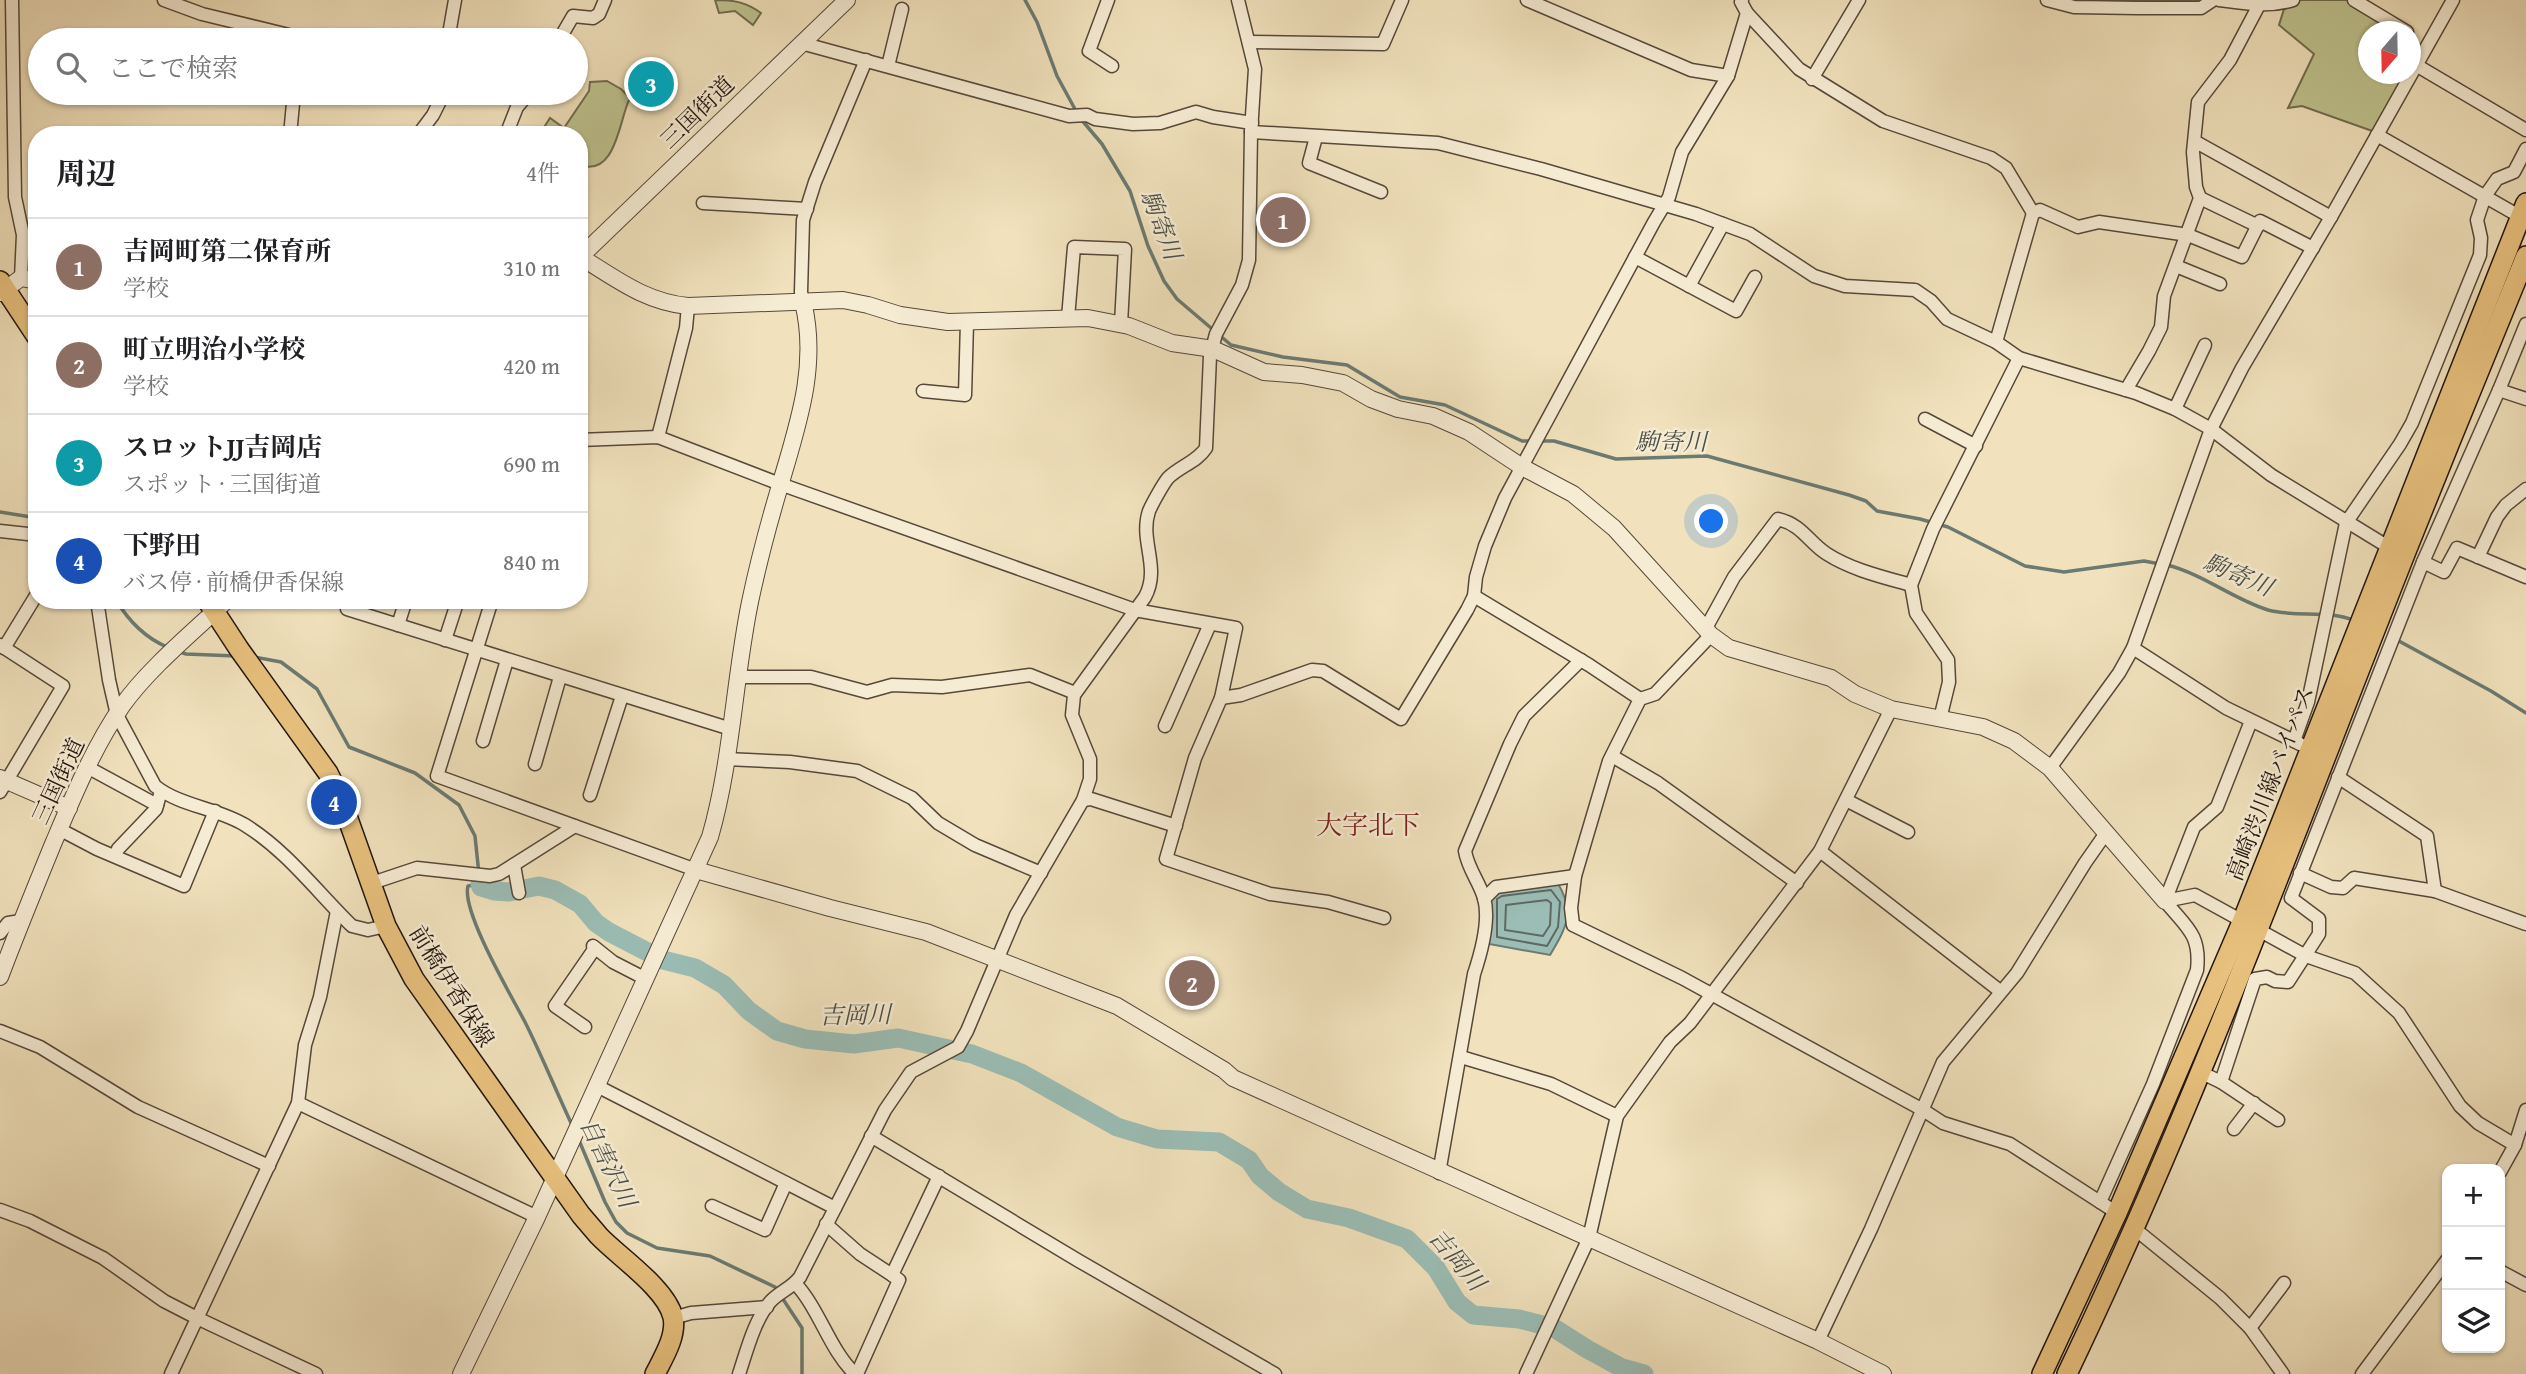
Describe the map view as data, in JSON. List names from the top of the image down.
{
  "streets": {
    "main road": ["高崎渋川線バイパス", "前橋伊香保線"],
    "street": ["三国街道"]
  },
  "districts": ["大字北下"],
  "water": ["駒寄川", "吉岡川", "自害沢川"],
  "north": "bottom",
  "page": {
    "search": "ここで検索",
    "pins": [
      "3",
      "1",
      "4",
      "2"
    ],
    "heading": ["周辺", "4件"],
    "list": [
      {
        "mark": "1",
        "name": "吉岡町第二保育所",
        "note": "学校",
        "value": "310 m"
      },
      {
        "mark": "2",
        "name": "町立明治小学校",
        "note": "学校",
        "value": "420 m"
      },
      {
        "mark": "3",
        "name": "スロットJJ吉岡店",
        "note": "スポット · 三国街道",
        "value": "690 m"
      },
      {
        "mark": "4",
        "name": "下野田",
        "note": "バス停 · 前橋伊香保線",
        "value": "840 m"
      }
    ],
    "map_buttons": ["+", "−"]
  }
}
